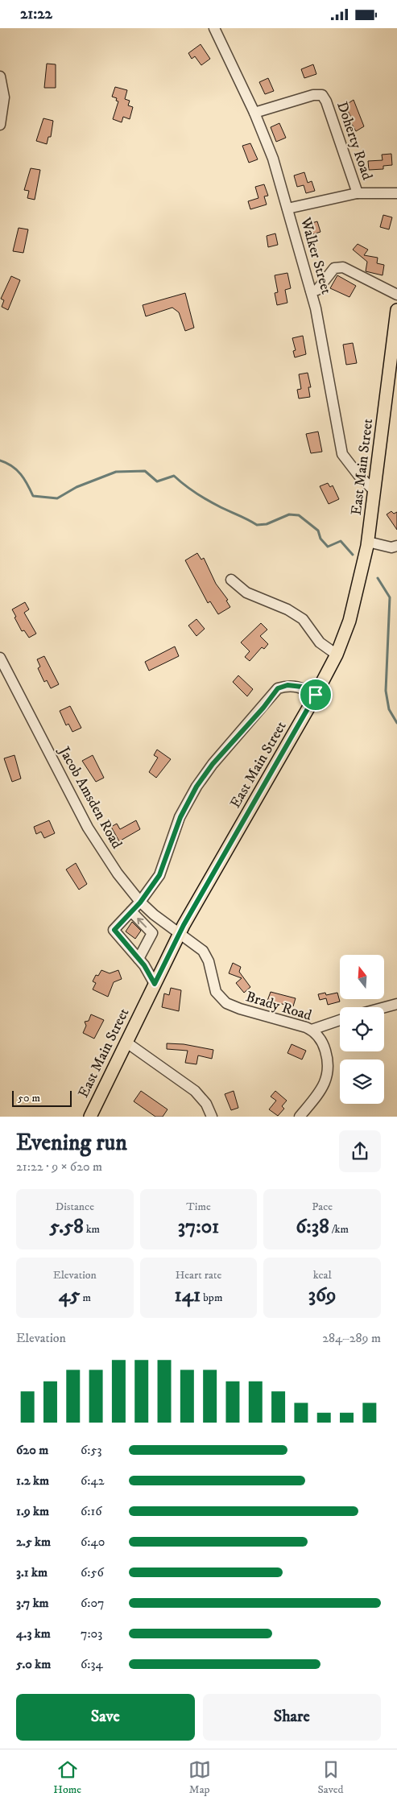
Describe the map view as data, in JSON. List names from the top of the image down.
{
  "streets": {
    "main road": ["East Main Street"],
    "street": [
      "Doherty Road",
      "Walker Street",
      "Jacob Amsden Road",
      "Brady Road"
    ]
  },
  "crossings": [
    ["Doherty Road", "Walker Street"],
    ["Walker Street", "East Main Street"],
    ["East Main Street", "Jacob Amsden Road"],
    ["East Main Street", "Brady Road"],
    ["Jacob Amsden Road", "Brady Road"]
  ],
  "scale_bar": "50 m",
  "north": "top",
  "page": {
    "status": "21:22",
    "scale": "50 m",
    "heading": ["Evening run", "21:22 · 9 × 620 m"],
    "stats": [
      ["Distance", "5.58 km"],
      ["Time", "37:01"],
      ["Pace", "6:38 /km"],
      ["Elevation", "45 m"],
      ["Heart rate", "141 bpm"],
      ["kcal", "369"]
    ],
    "chart": ["Elevation", "284–289 m"],
    "list": [
      {
        "name": "620 m",
        "note": "6:53"
      },
      {
        "name": "1.2 km",
        "note": "6:42"
      },
      {
        "name": "1.9 km",
        "note": "6:16"
      },
      {
        "name": "2.5 km",
        "note": "6:40"
      },
      {
        "name": "3.1 km",
        "note": "6:56"
      },
      {
        "name": "3.7 km",
        "note": "6:07"
      },
      {
        "name": "4.3 km",
        "note": "7:03"
      },
      {
        "name": "5.0 km",
        "note": "6:34"
      }
    ],
    "buttons": ["Save", "Share"],
    "tabs": ["Home", "Map", "Saved"]
  }
}
